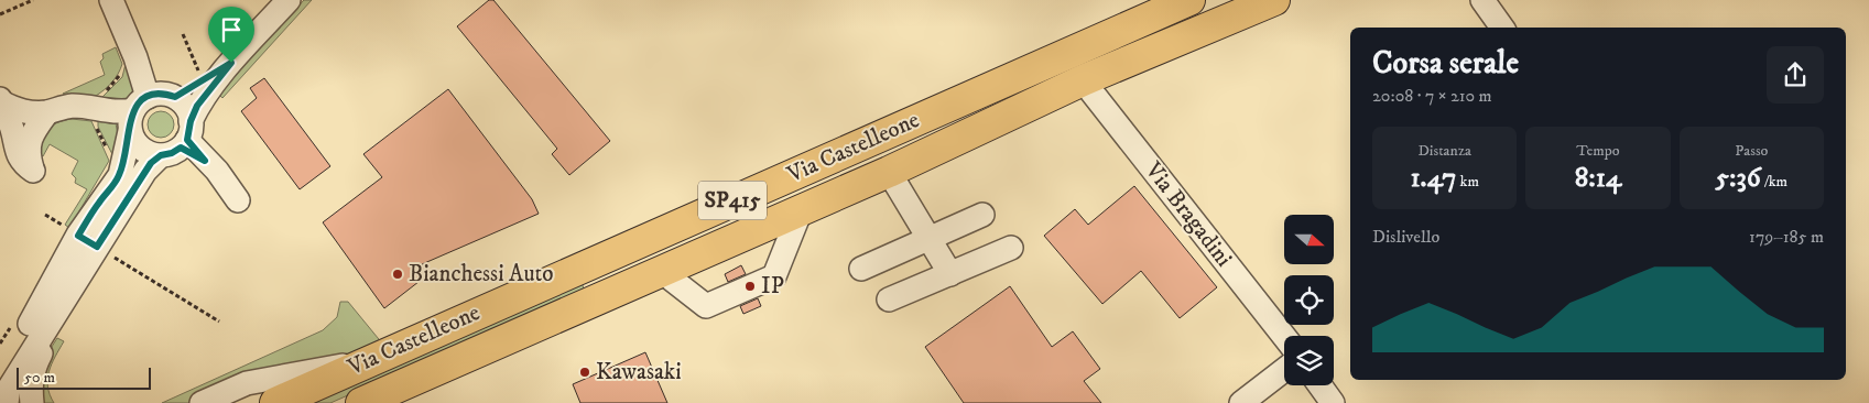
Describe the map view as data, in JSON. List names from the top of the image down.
{
  "streets": {
    "main road": ["Via Castelleone", "SP415"],
    "street": ["Via Bragadini"]
  },
  "crossings": [
    ["Via Castelleone", "Via Bragadini"]
  ],
  "places": ["Bianchessi Auto", "IP", "Kawasaki"],
  "scale_bar": "50 m",
  "north": "right",
  "page": {
    "heading": ["Corsa serale", "20:08 · 7 × 210 m"],
    "stats": [
      ["Distanza", "1.47 km"],
      ["Tempo", "8:14"],
      ["Passo", "5:36 /km"]
    ],
    "chart": ["Dislivello", "179–185 m"],
    "scale": "50 m"
  }
}
